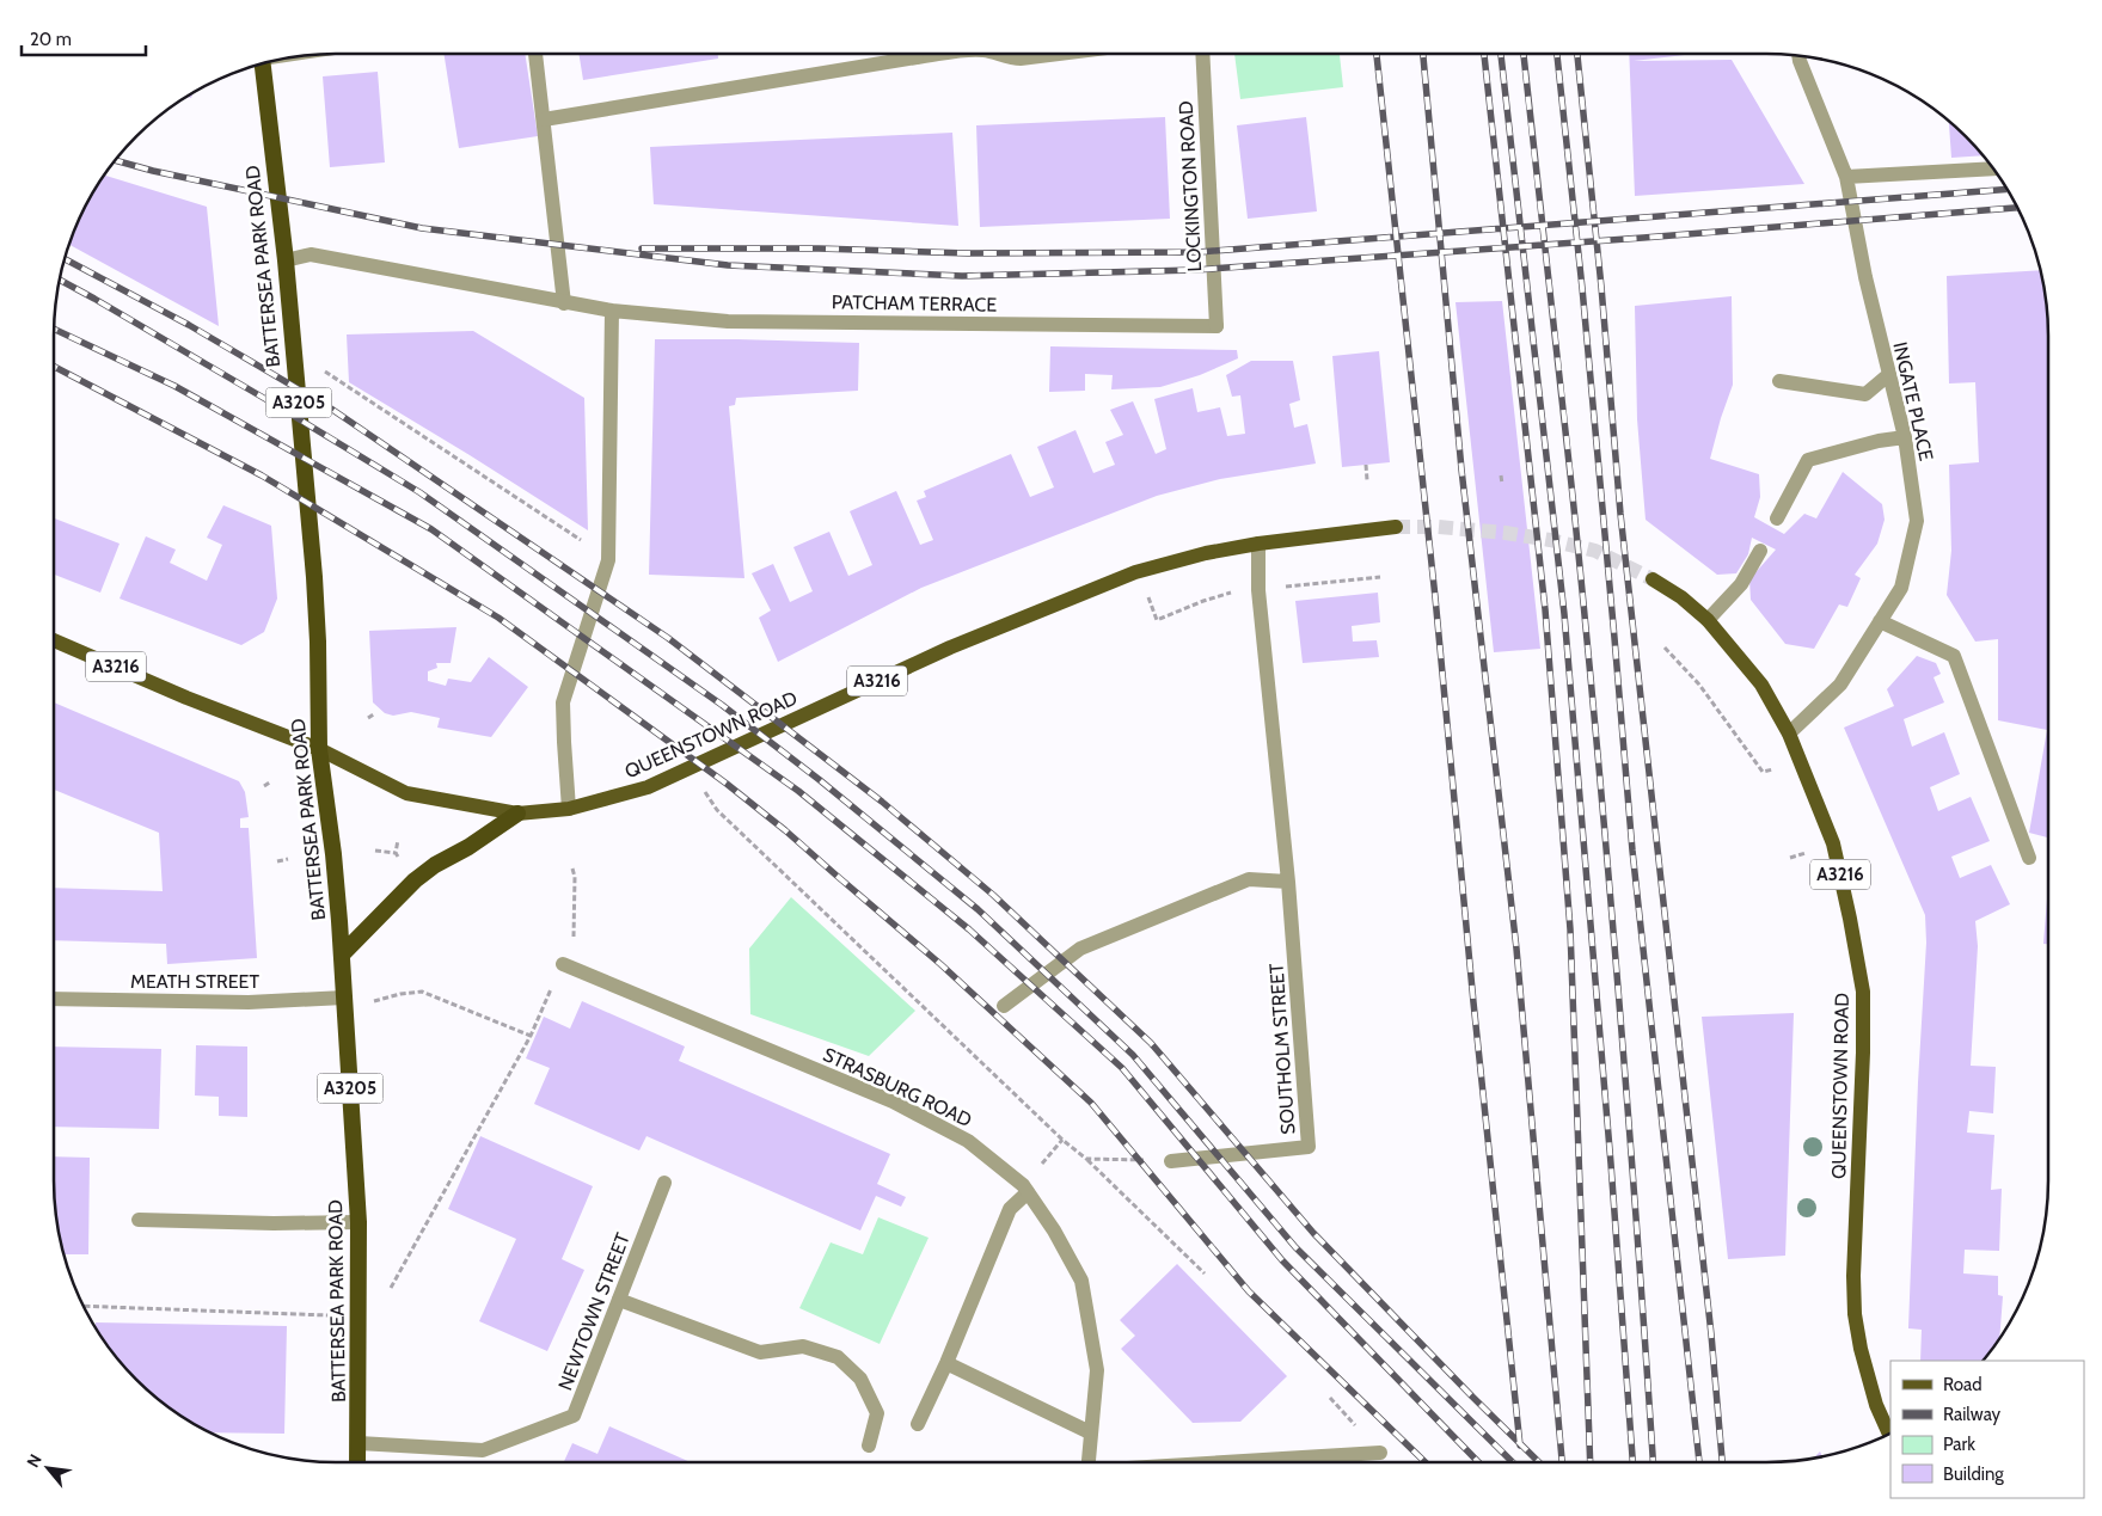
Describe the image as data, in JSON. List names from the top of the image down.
{
  "streets": {
    "highway": ["BATTERSEA PARK ROAD", "A3205", "A3216"],
    "main road": ["QUEENSTOWN ROAD"],
    "street": [
      "LOCKINGTON ROAD",
      "PATCHAM TERRACE",
      "INGATE PLACE",
      "MEATH STREET",
      "SOUTHOLM STREET",
      "STRASBURG ROAD",
      "NEWTOWN STREET"
    ]
  },
  "crossings": [
    ["LOCKINGTON ROAD", "PATCHAM TERRACE"],
    ["BATTERSEA PARK ROAD", "PATCHAM TERRACE"],
    ["BATTERSEA PARK ROAD", "A3216"],
    ["BATTERSEA PARK ROAD", "QUEENSTOWN ROAD"],
    ["BATTERSEA PARK ROAD", "MEATH STREET"],
    ["BATTERSEA PARK ROAD", "NEWTOWN STREET"],
    ["INGATE PLACE", "QUEENSTOWN ROAD"],
    ["A3216", "QUEENSTOWN ROAD"],
    ["QUEENSTOWN ROAD", "SOUTHOLM STREET"]
  ],
  "legend": [
    "Road",
    "Railway",
    "Park",
    "Building"
  ],
  "scale_bar": "20 m",
  "north": "top left"
}
